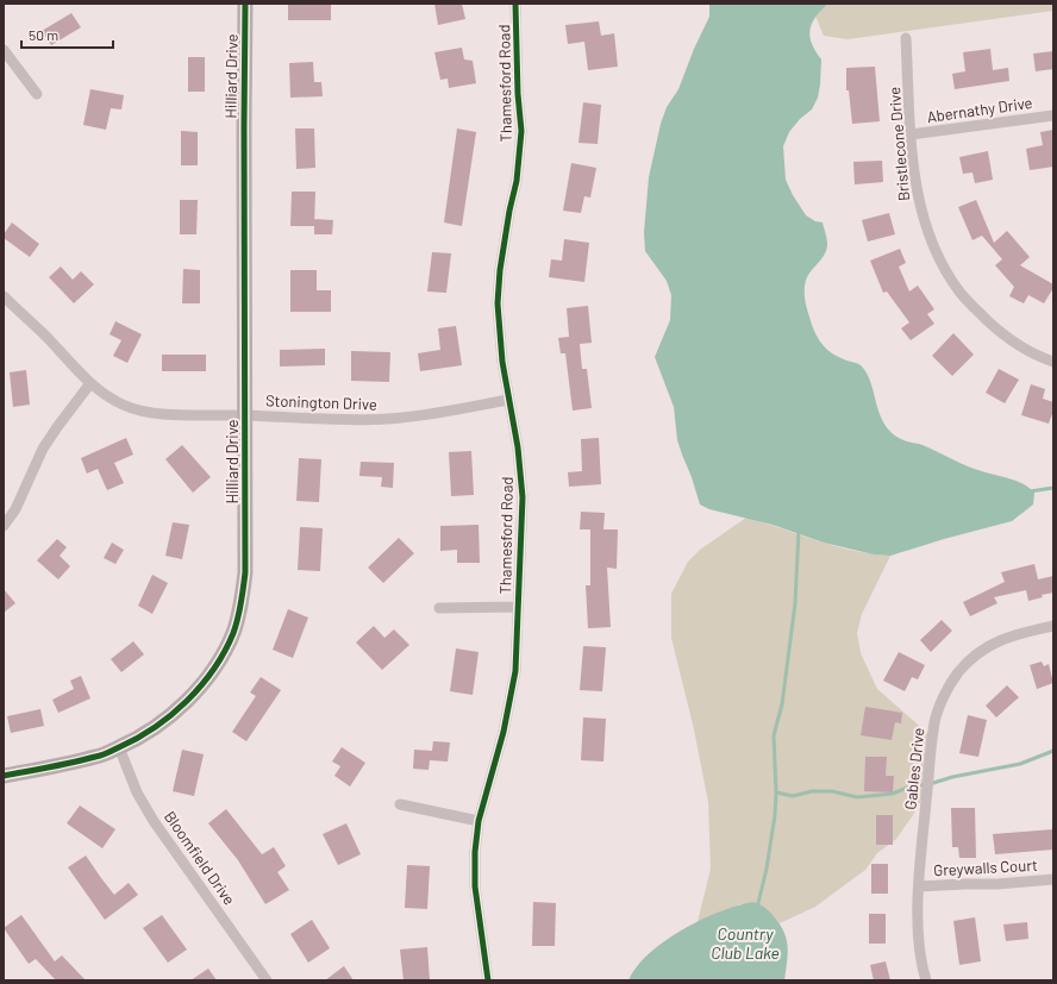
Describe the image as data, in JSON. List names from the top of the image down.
{
  "streets": {
    "street": [
      "Hilliard Drive",
      "Thamesford Road",
      "Abernathy Drive",
      "Bristlecone Drive",
      "Stonington Drive",
      "Gables Drive",
      "Bloomfield Drive",
      "Greywalls Court"
    ]
  },
  "crossings": [
    ["Hilliard Drive", "Stonington Drive"],
    ["Hilliard Drive", "Bloomfield Drive"],
    ["Thamesford Road", "Stonington Drive"],
    ["Abernathy Drive", "Bristlecone Drive"],
    ["Gables Drive", "Greywalls Court"]
  ],
  "water": ["Country Club Lake"],
  "scale_bar": "50 m"
}
